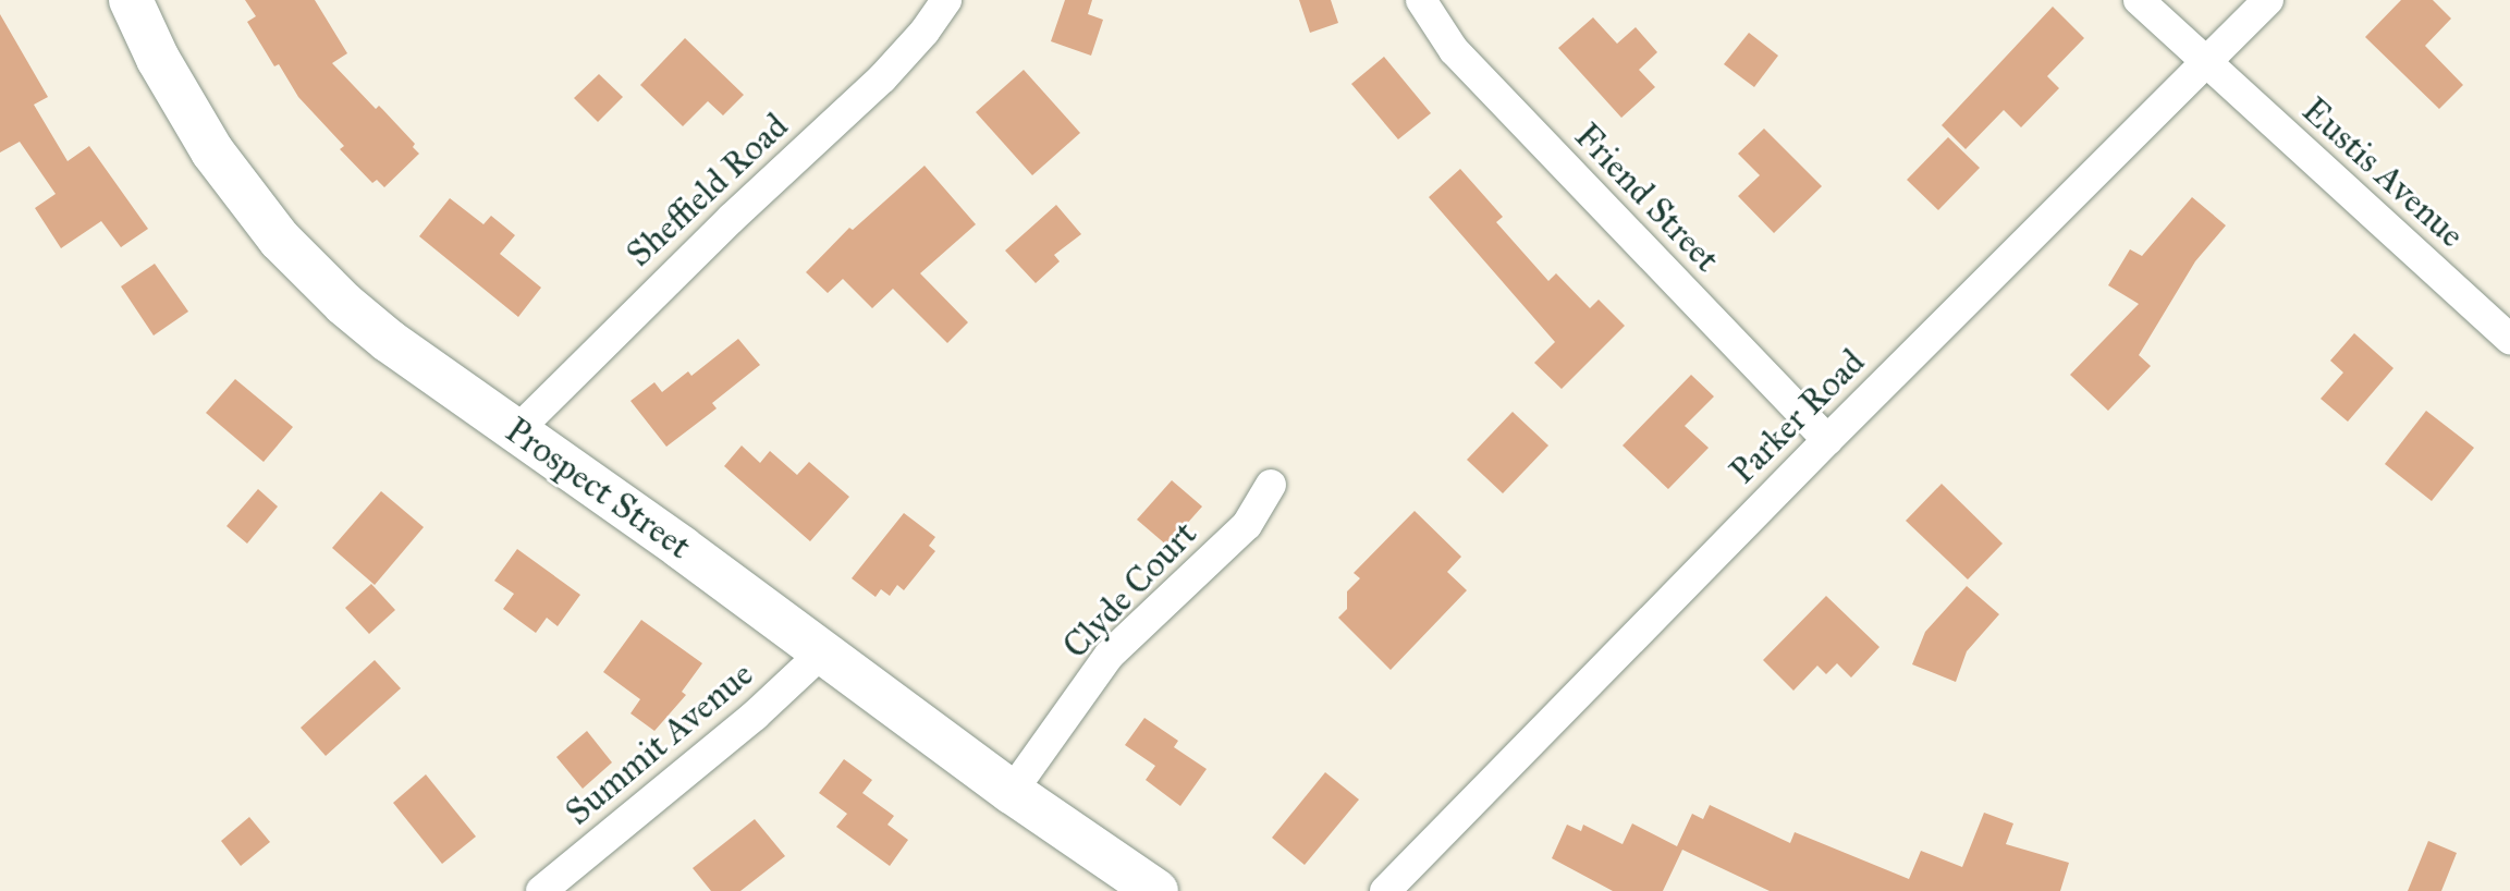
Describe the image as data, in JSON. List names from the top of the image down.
{
  "streets": {
    "main road": ["Prospect Street"],
    "street": [
      "Eustis Avenue",
      "Sheffield Road",
      "Friend Street",
      "Parker Road",
      "Clyde Court",
      "Summit Avenue"
    ]
  },
  "crossings": [
    ["Eustis Avenue", "Parker Road"],
    ["Sheffield Road", "Prospect Street"],
    ["Friend Street", "Parker Road"],
    ["Prospect Street", "Clyde Court"],
    ["Prospect Street", "Summit Avenue"]
  ]
}
